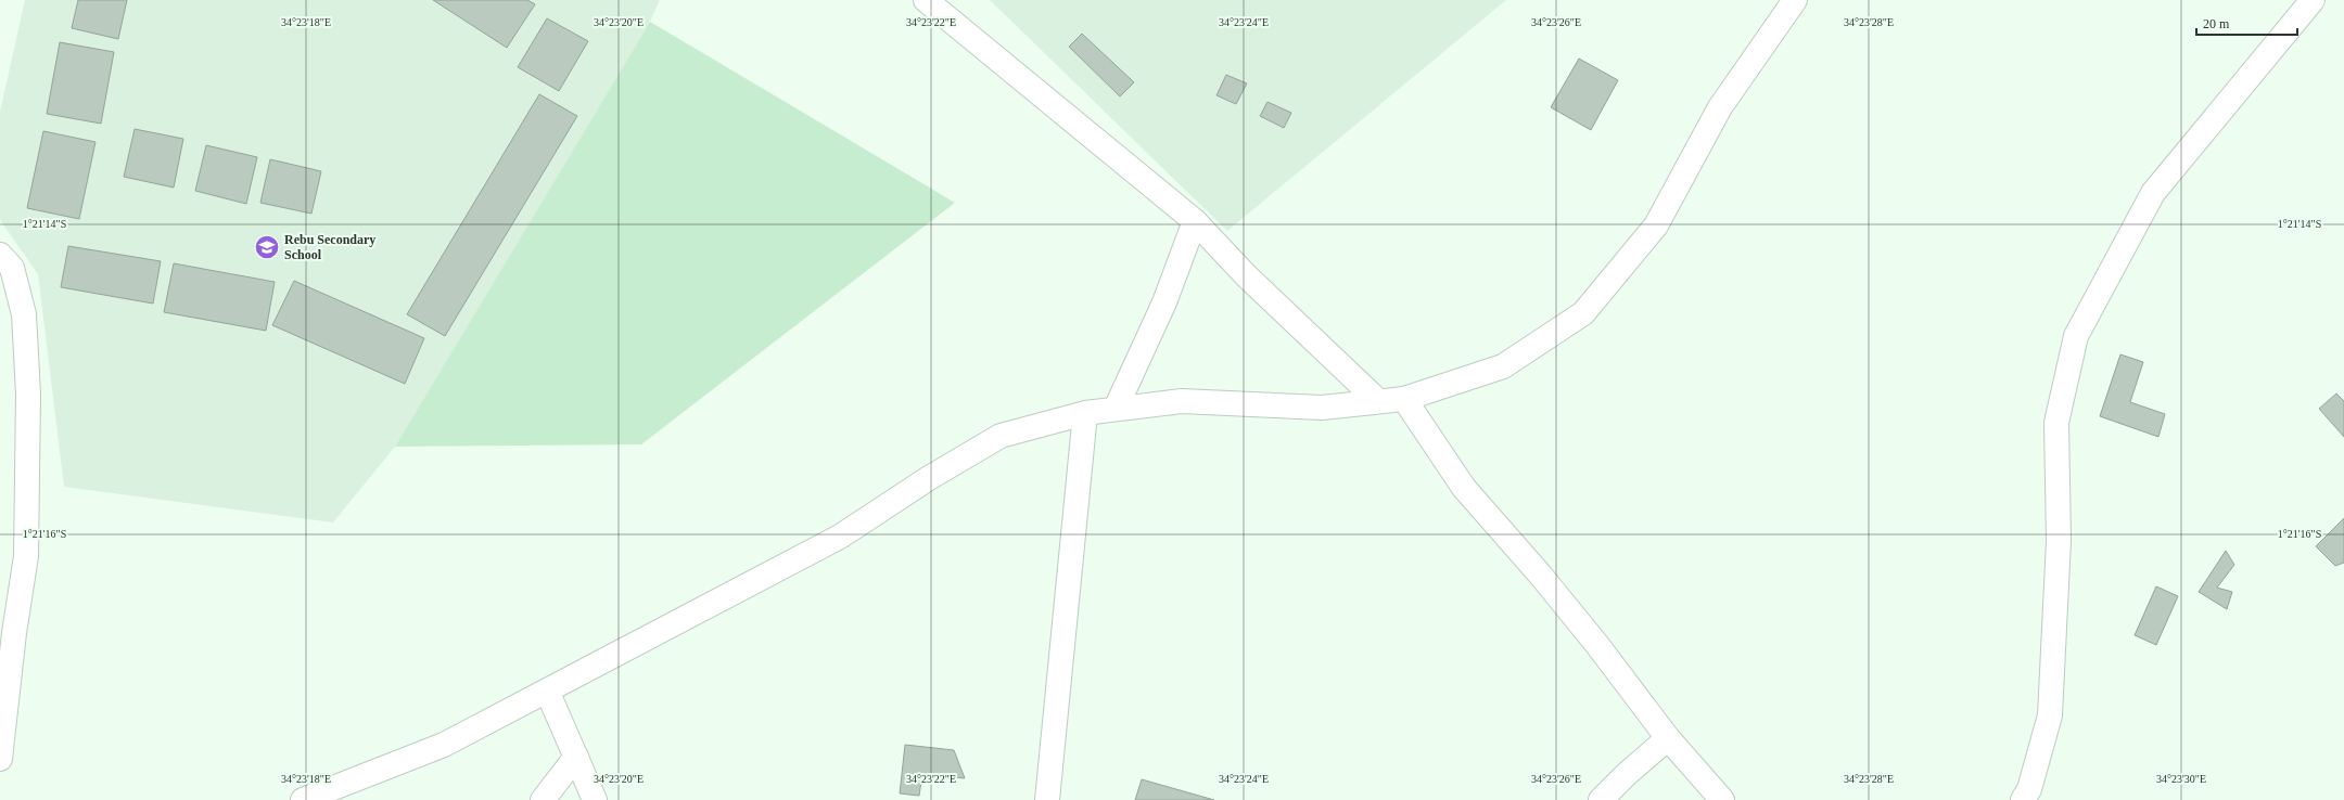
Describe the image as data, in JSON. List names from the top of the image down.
{
  "places": {
    "school or university": ["Rebu Secondary School"]
  },
  "scale_bar": "20 m",
  "coordinates": [
    "34°23'18\"E",
    "34°23'20\"E",
    "34°23'22\"E",
    "34°23'24\"E",
    "34°23'26\"E",
    "34°23'28\"E",
    "1°21'14\"S",
    "1°21'16\"S",
    "34°23'30\"E"
  ]
}
